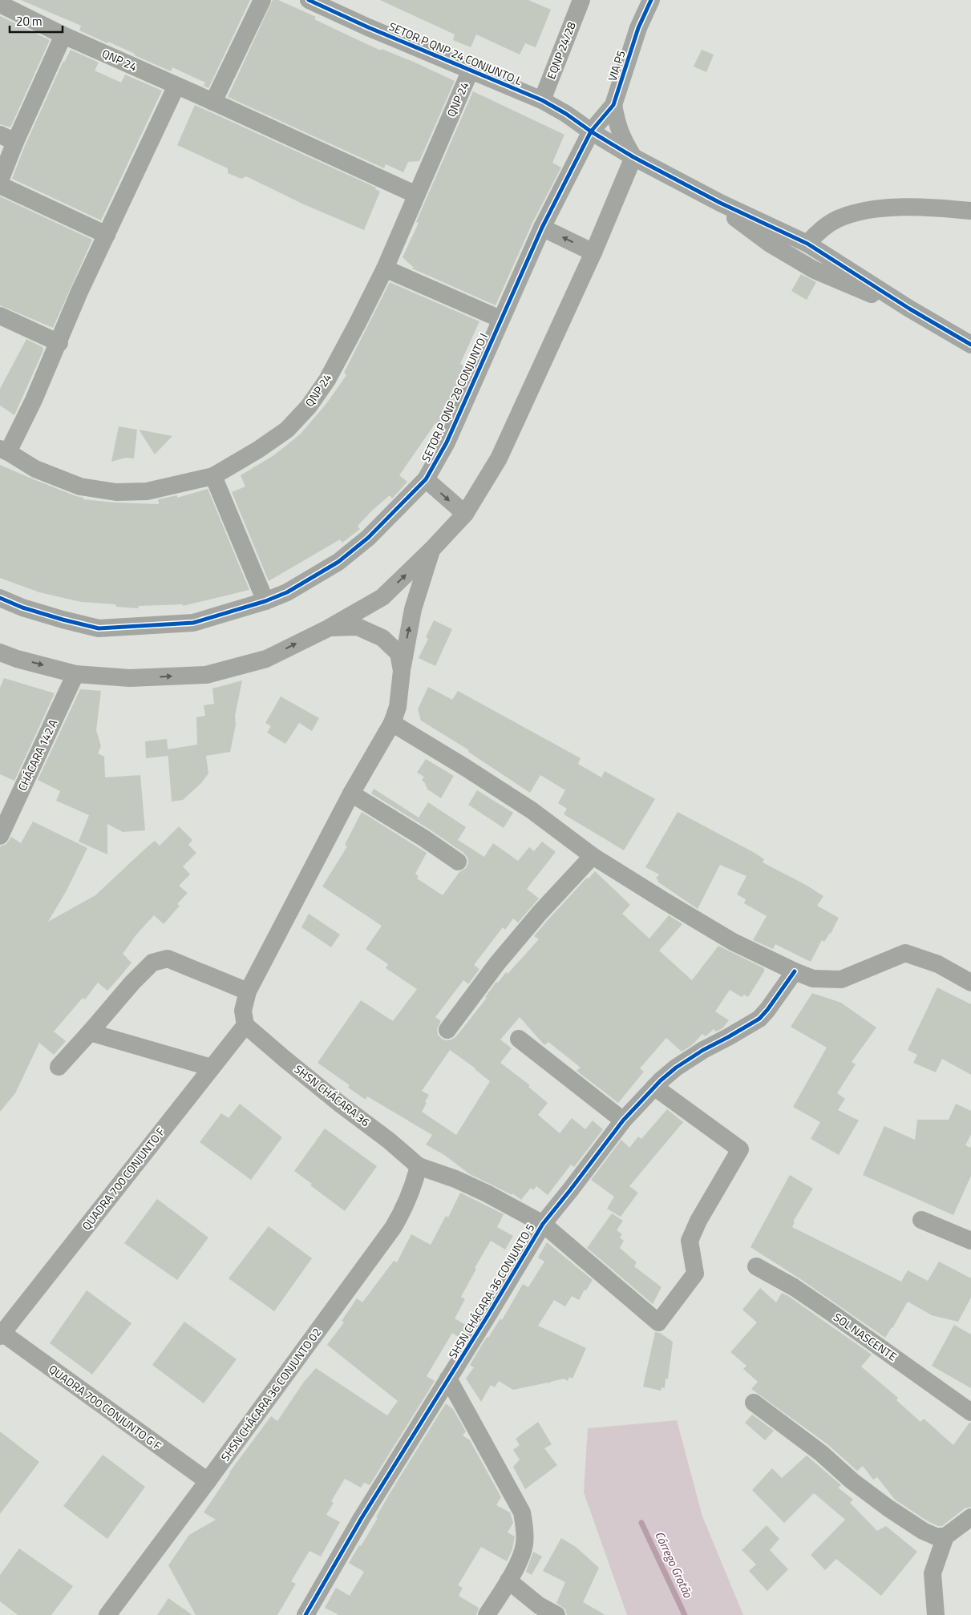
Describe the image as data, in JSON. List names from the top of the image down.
{
  "streets": {
    "street": [
      "EQNP 24/28",
      "SETOR P QNP 24 CONJUNTO L",
      "QNP 24",
      "VIA P5",
      "SETOR P QNP 28 CONJUNTO I",
      "CHÁCARA 142 A",
      "SHSN CHÁCARA 36",
      "QUADRA 700 CONJUNTO F",
      "SHSN CHÁCARA 36 CONJUNTO 5",
      "SOL NASCENTE",
      "SHSN CHÁCARA 36 CONJUNTO 02",
      "QUADRA 700 CONJUNTO G F"
    ]
  },
  "crossings": [
    ["EQNP 24/28", "SETOR P QNP 24 CONJUNTO L"],
    ["SETOR P QNP 24 CONJUNTO L", "QNP 24"],
    ["SETOR P QNP 24 CONJUNTO L", "VIA P5"],
    ["SETOR P QNP 24 CONJUNTO L", "SETOR P QNP 28 CONJUNTO I"],
    ["VIA P5", "SETOR P QNP 28 CONJUNTO I"],
    ["SHSN CHÁCARA 36", "QUADRA 700 CONJUNTO F"],
    ["SHSN CHÁCARA 36", "SHSN CHÁCARA 36 CONJUNTO 02"],
    ["QUADRA 700 CONJUNTO F", "QUADRA 700 CONJUNTO G F"],
    ["SHSN CHÁCARA 36 CONJUNTO 02", "QUADRA 700 CONJUNTO G F"]
  ],
  "water": ["Córrego Grotão"],
  "scale_bar": "20 m"
}
